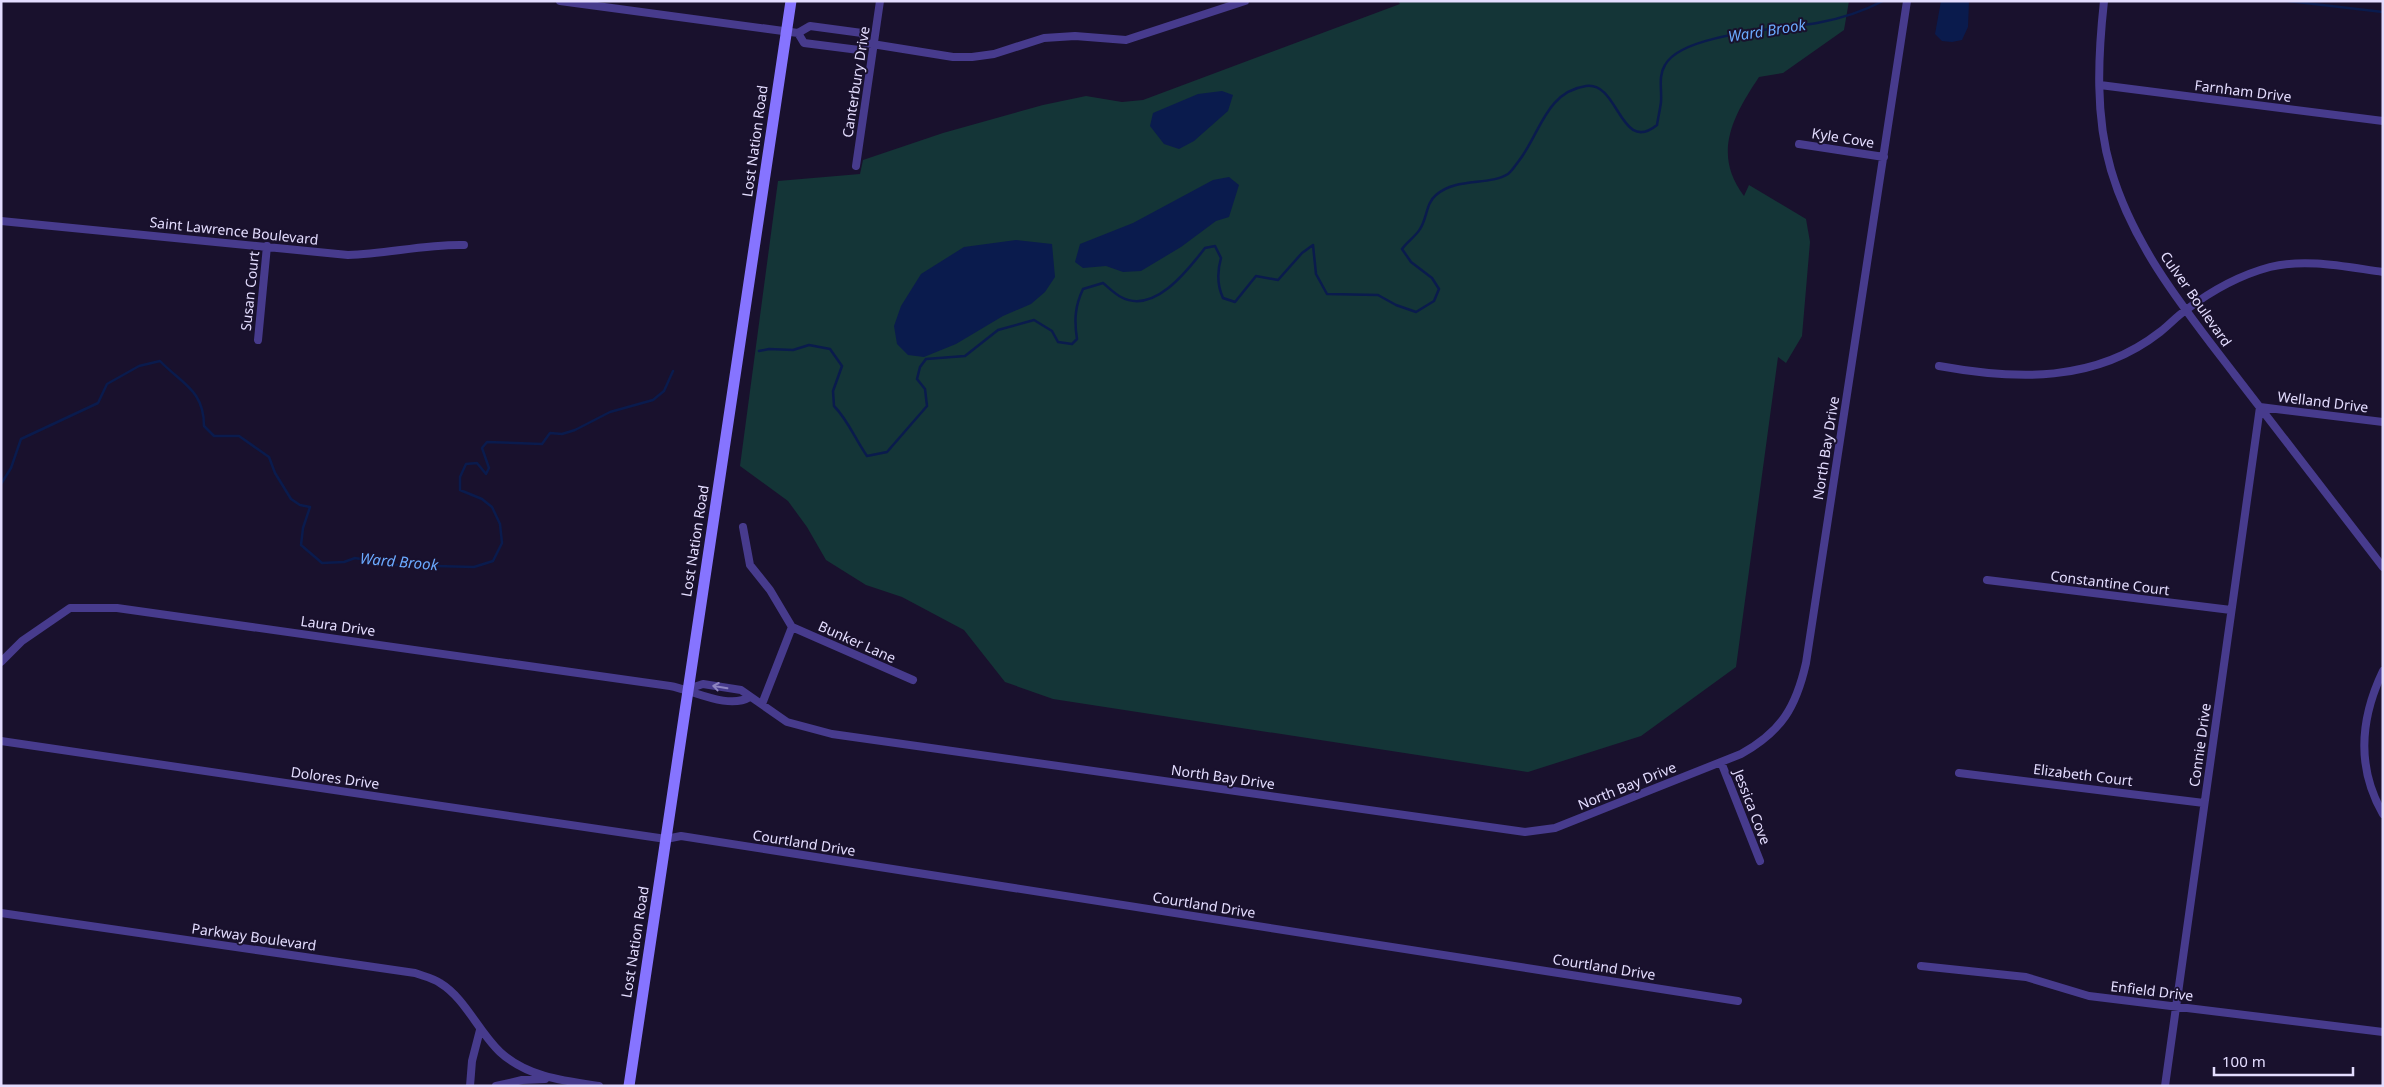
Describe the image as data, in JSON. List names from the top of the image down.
{
  "streets": {
    "street": [
      "Canterbury Drive",
      "Farnham Drive",
      "Kyle Cove",
      "Lost Nation Road",
      "Saint Lawrence Boulevard",
      "Susan Court",
      "Culver Boulevard",
      "Welland Drive",
      "North Bay Drive",
      "Constantine Court",
      "Laura Drive",
      "Bunker Lane",
      "Connie Drive",
      "Elizabeth Court",
      "Dolores Drive",
      "Jessica Cove",
      "Courtland Drive",
      "Parkway Boulevard",
      "Enfield Drive"
    ]
  },
  "crossings": [
    ["Farnham Drive", "Culver Boulevard"],
    ["Kyle Cove", "North Bay Drive"],
    ["Lost Nation Road", "North Bay Drive"],
    ["Lost Nation Road", "Laura Drive"],
    ["Lost Nation Road", "Dolores Drive"],
    ["Lost Nation Road", "Courtland Drive"],
    ["Saint Lawrence Boulevard", "Susan Court"],
    ["Culver Boulevard", "Welland Drive"],
    ["Culver Boulevard", "Connie Drive"],
    ["Welland Drive", "Connie Drive"],
    ["North Bay Drive", "Laura Drive"],
    ["North Bay Drive", "Jessica Cove"],
    ["Constantine Court", "Connie Drive"],
    ["Connie Drive", "Elizabeth Court"],
    ["Connie Drive", "Enfield Drive"],
    ["Dolores Drive", "Courtland Drive"]
  ],
  "water": ["Ward Brook"],
  "scale_bar": "100 m"
}
